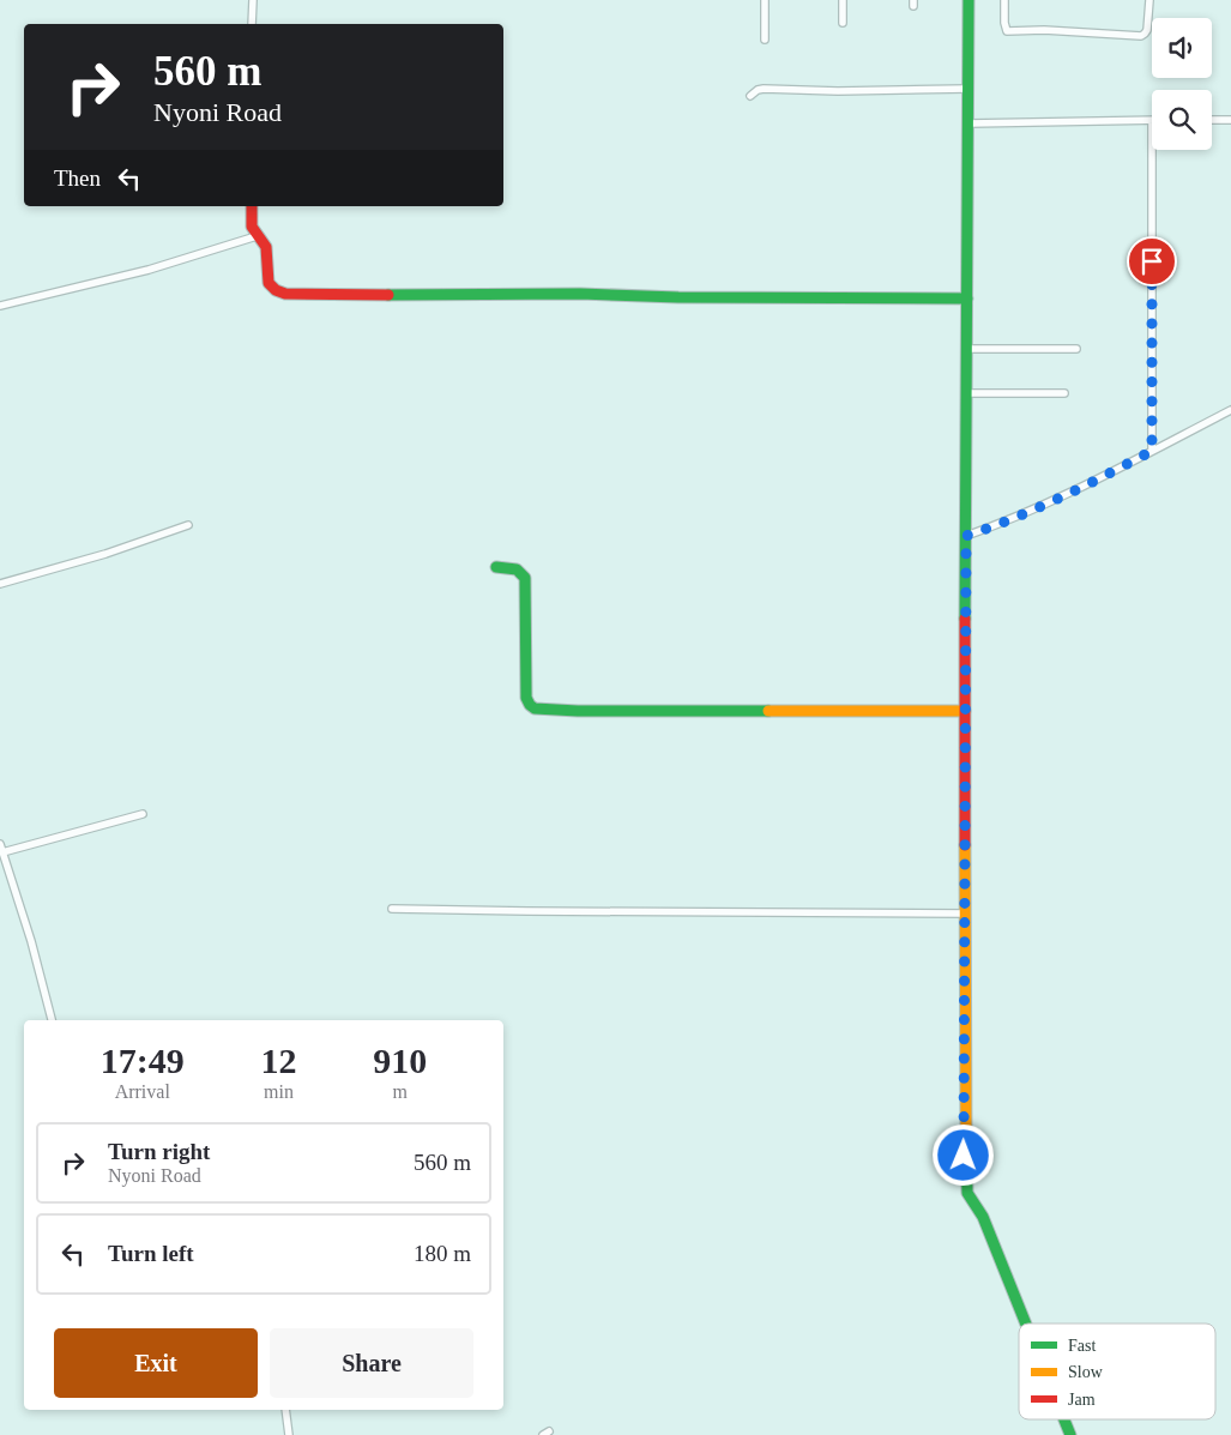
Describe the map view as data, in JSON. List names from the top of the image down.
{
  "legend": ["Fast", "Slow", "Jam"],
  "page": {
    "turn": ["560 m", "Nyoni Road"],
    "then": "Then",
    "eta": [
      "17:49",
      "Arrival",
      "12",
      "min",
      "910",
      "m"
    ],
    "list": [
      {
        "name": "Turn right",
        "note": "Nyoni Road",
        "value": "560 m"
      },
      {
        "name": "Turn left",
        "value": "180 m"
      }
    ],
    "buttons": ["Exit", "Share"]
  }
}
